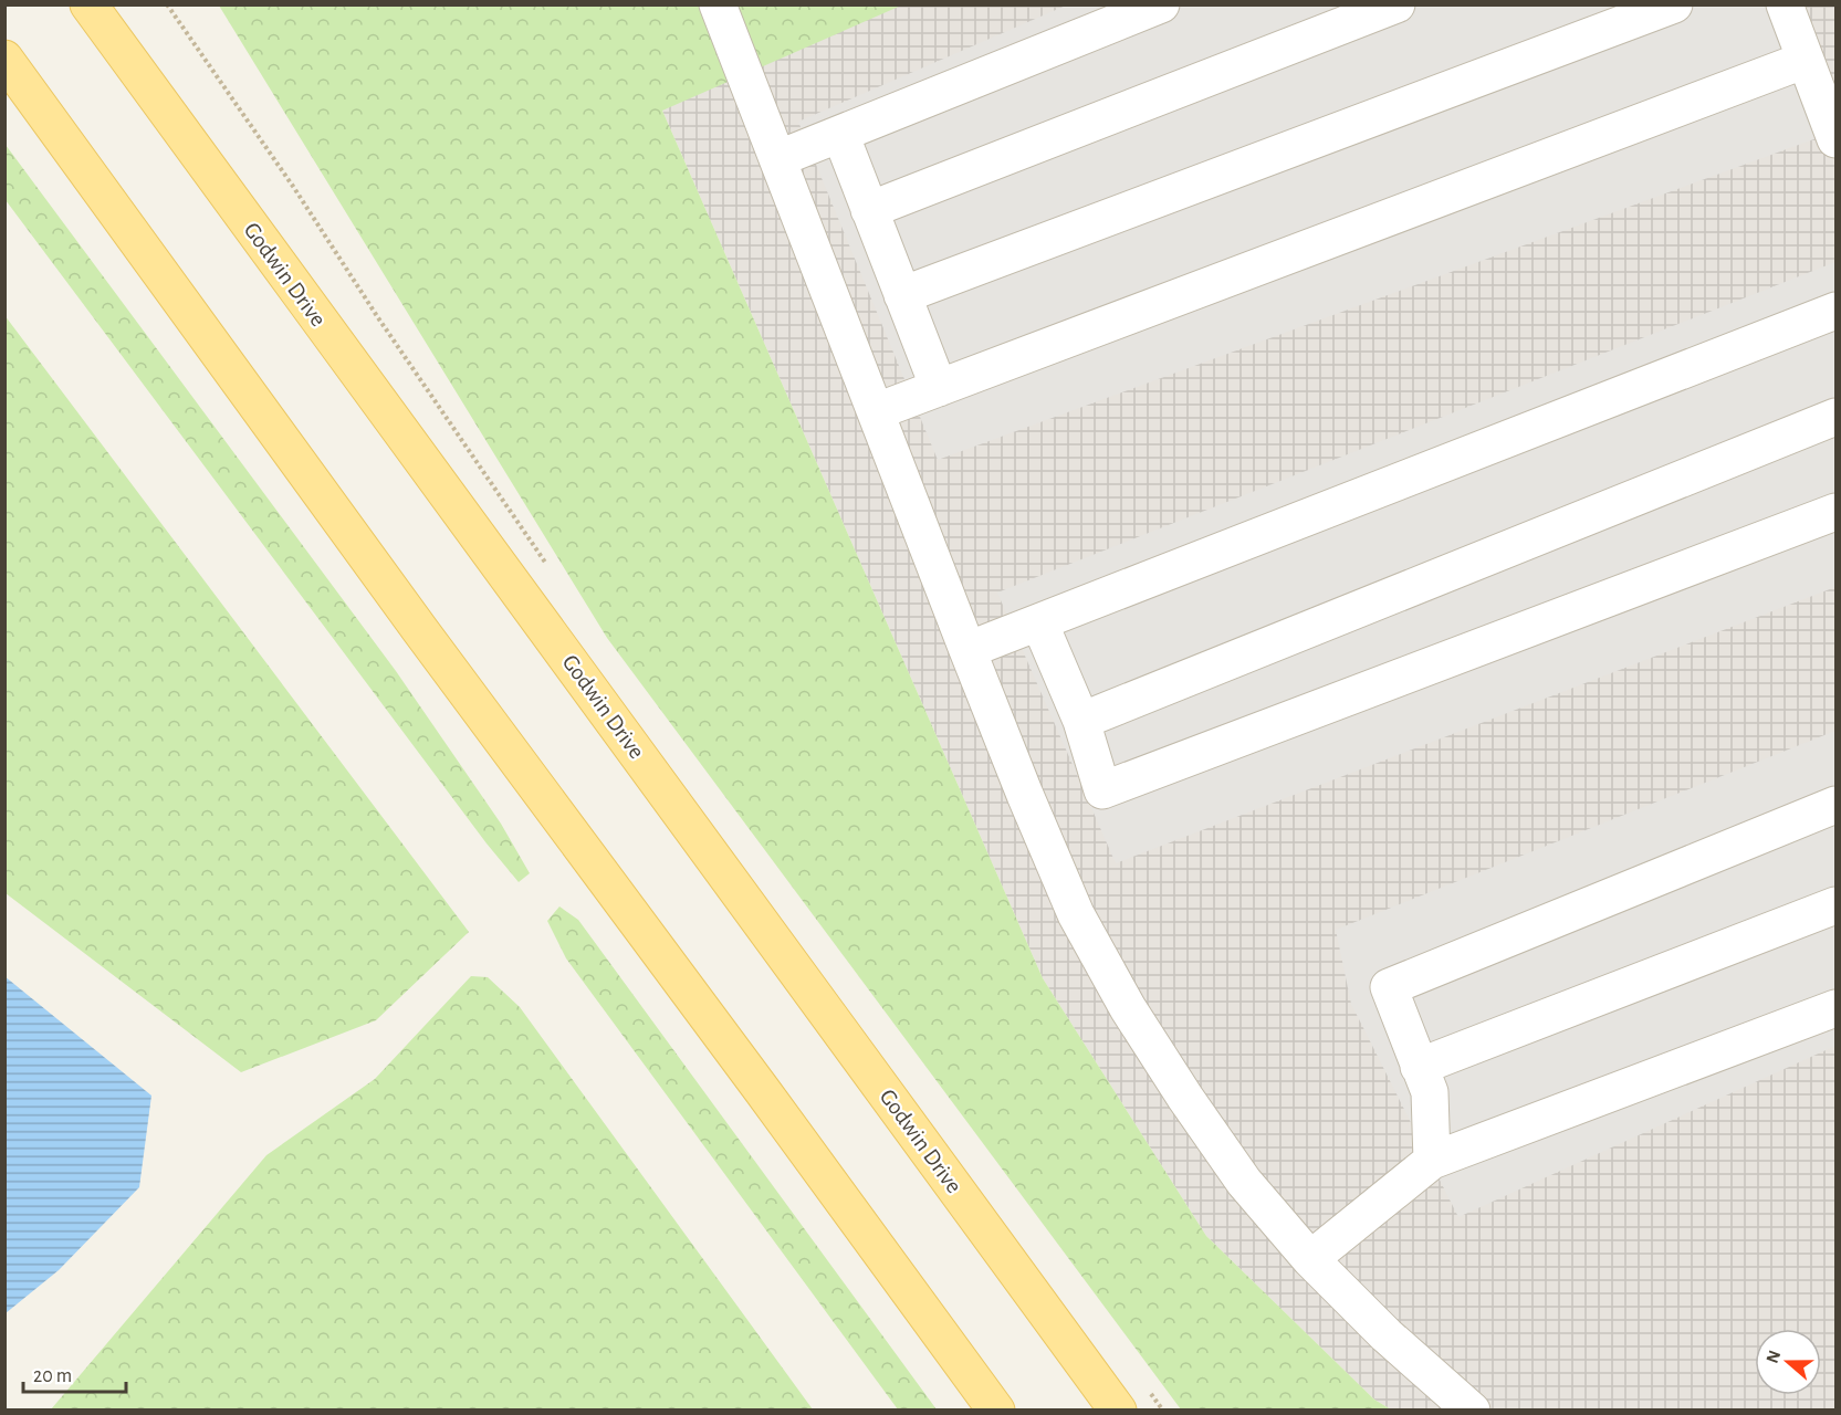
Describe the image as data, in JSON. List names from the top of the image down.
{
  "streets": {
    "main road": ["Godwin Drive"]
  },
  "scale_bar": "20 m",
  "north": "left"
}
